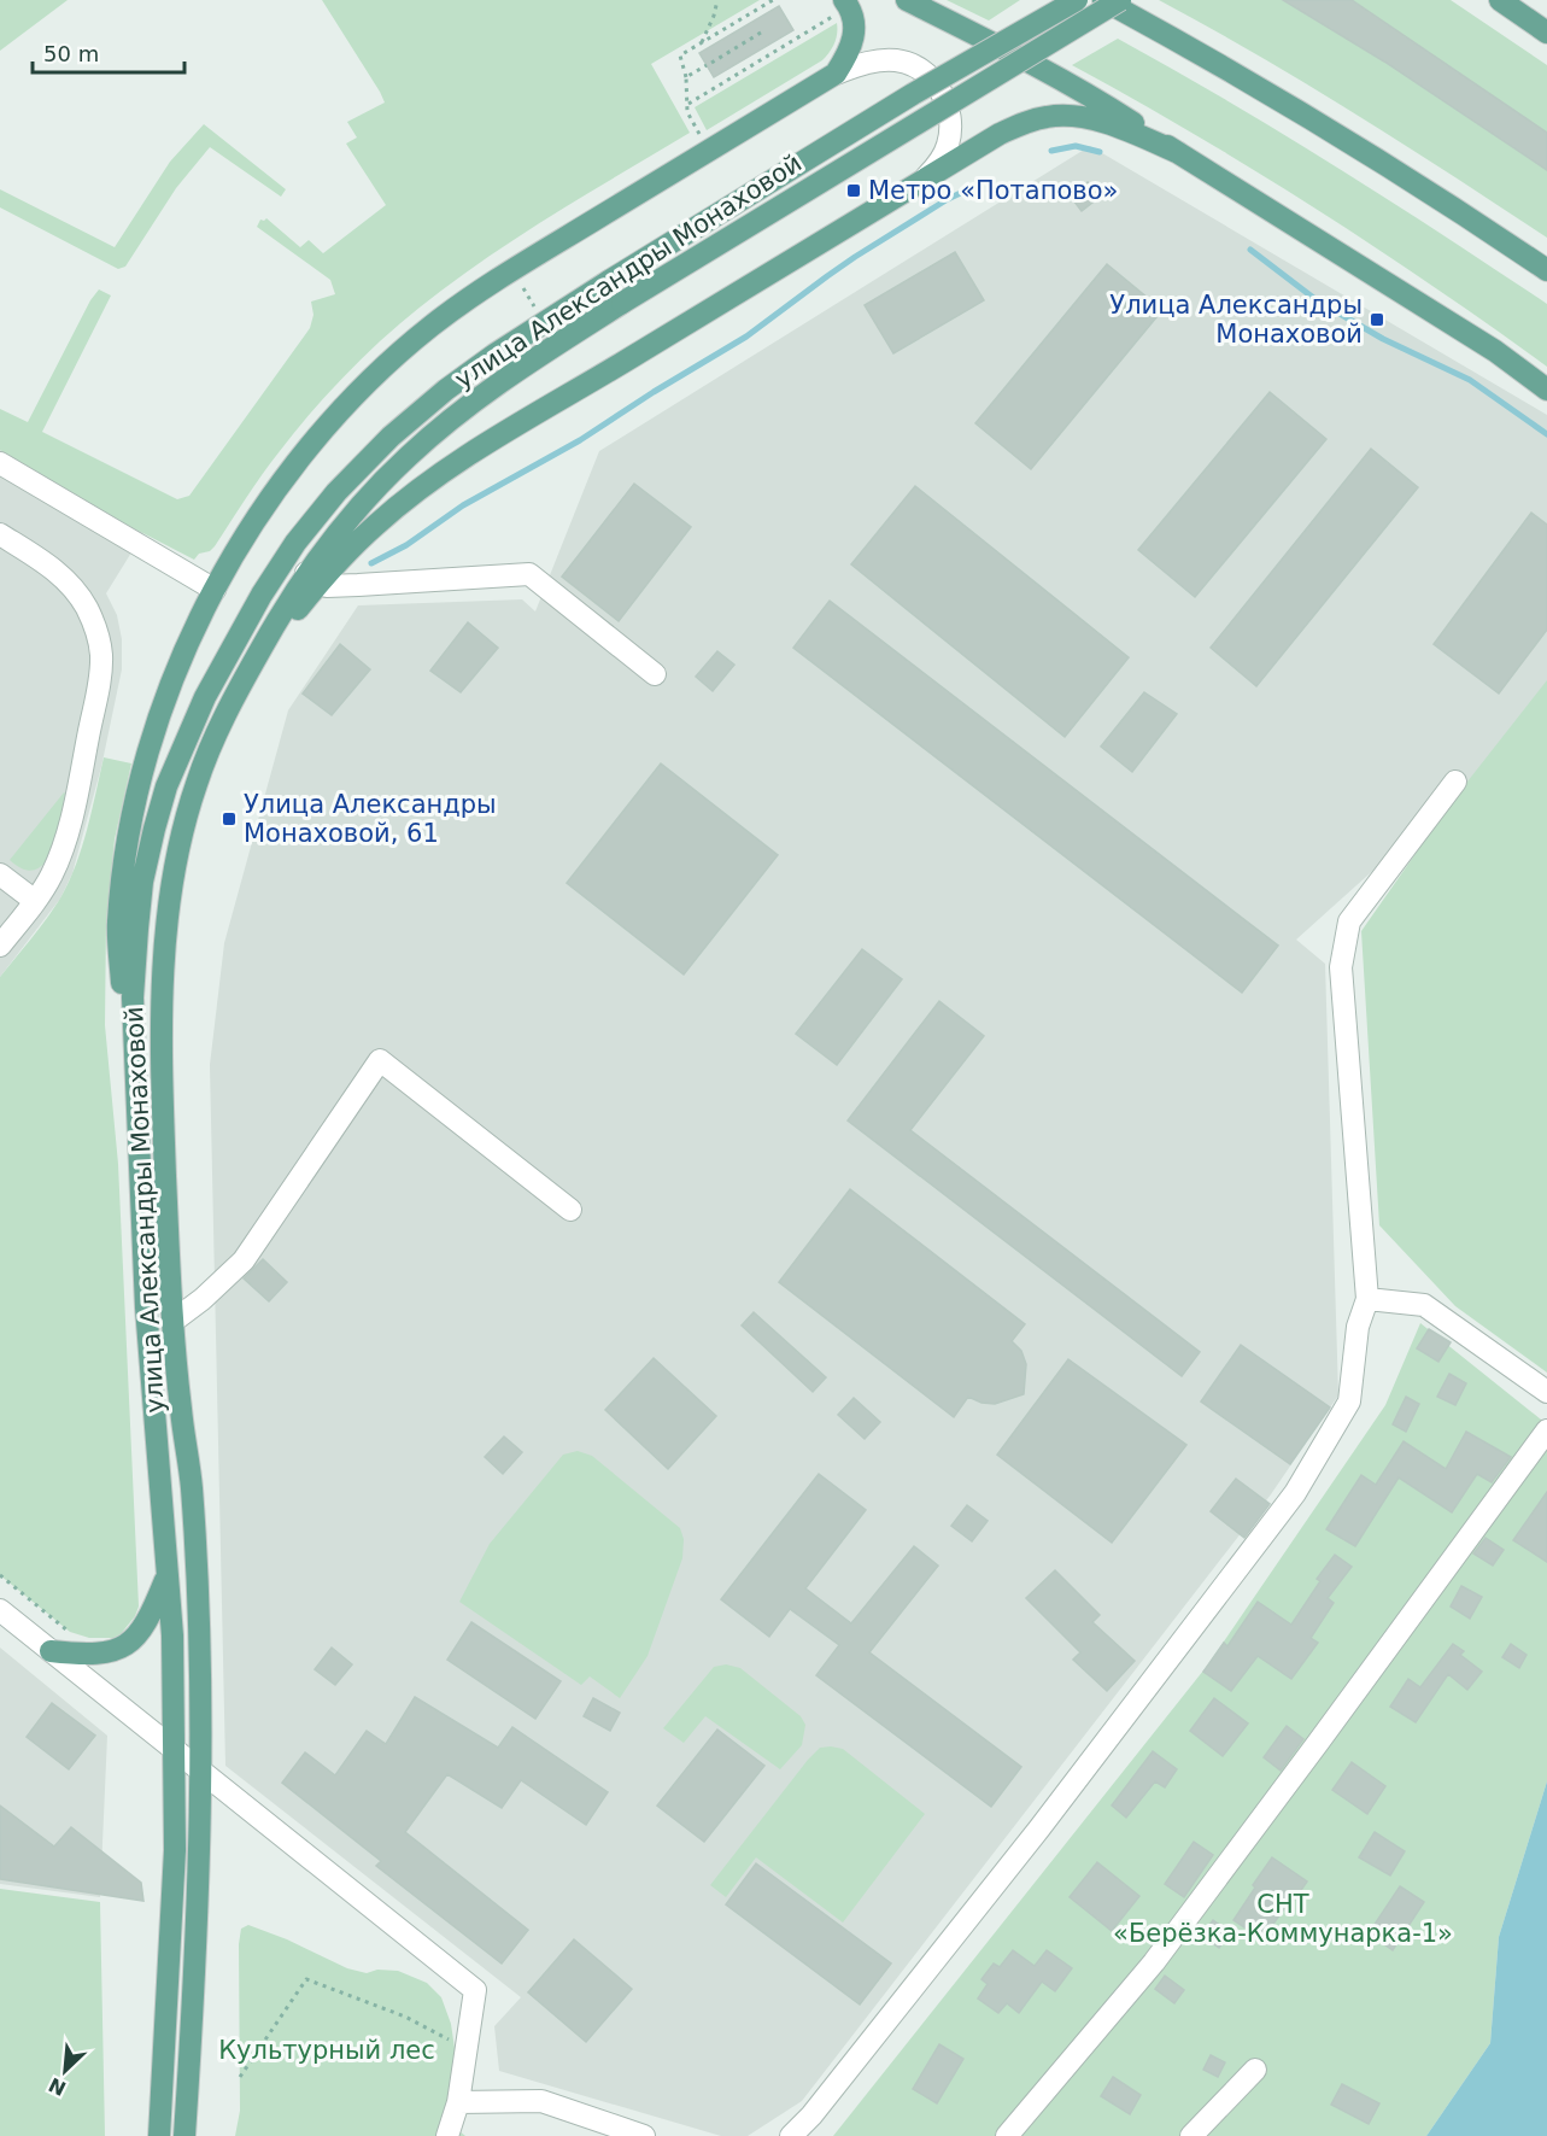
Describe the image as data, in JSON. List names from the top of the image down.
{
  "streets": {
    "main road": ["улица Александры Монаховой"]
  },
  "parks": ["СНТ «Берёзка-Коммунарка-1»", "Культурный лес"],
  "places": {
    "transit": ["Метро «Потапово»", "Улица Александры Монаховой", "Улица Александры Монаховой, 61"]
  },
  "scale_bar": "50 m",
  "north": "bottom left"
}
